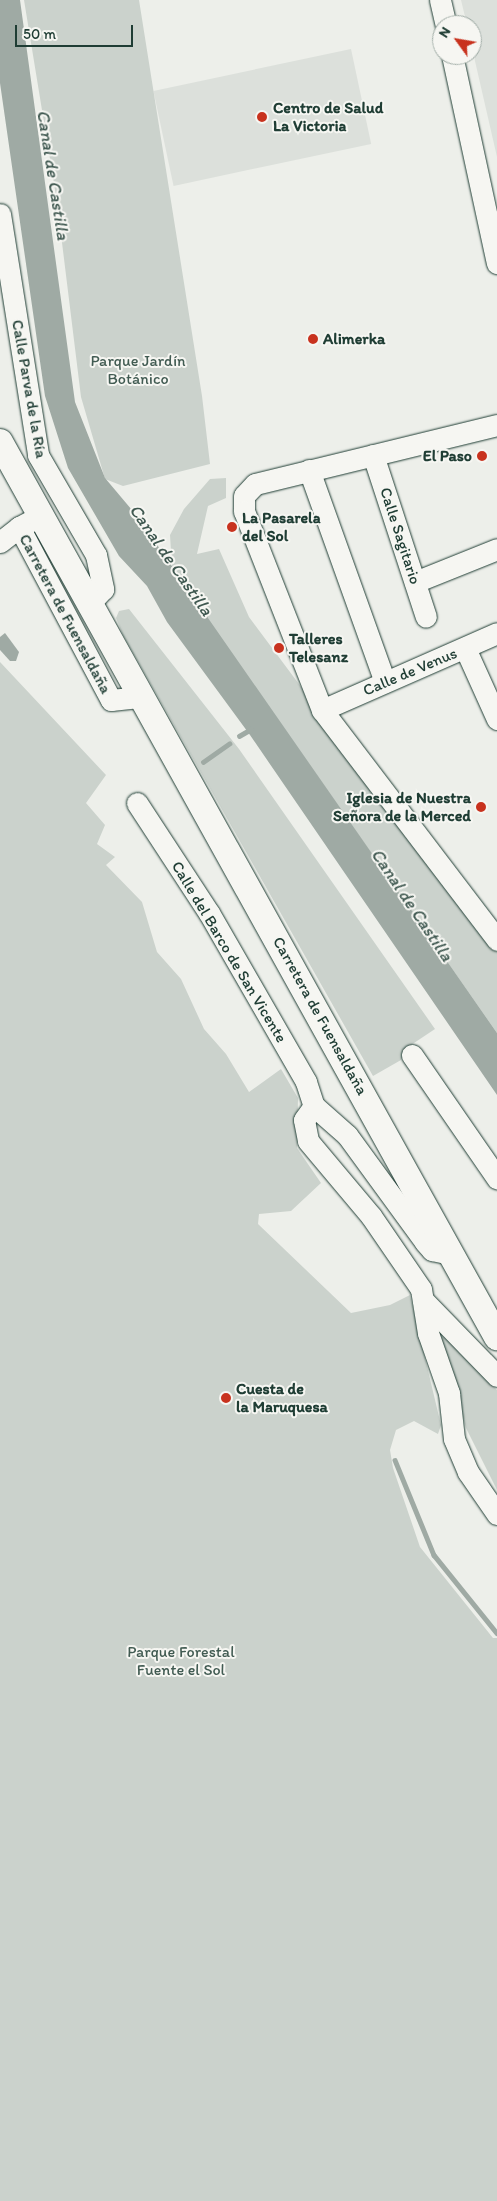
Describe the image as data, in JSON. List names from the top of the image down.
{
  "streets": {
    "main road": ["Carretera de Fuensaldaña"],
    "street": [
      "Calle Parva de la Ría",
      "Calle Sagitario",
      "Calle de Venus",
      "Calle del Barco de San Vicente"
    ]
  },
  "crossings": [
    ["Calle Parva de la Ría", "Carretera de Fuensaldaña"]
  ],
  "water": ["Canal de Castilla"],
  "parks": ["Parque Jardín Botánico", "Parque Forestal Fuente el Sol"],
  "places": [
    "Centro de Salud La Victoria",
    "Alimerka",
    "El Paso",
    "La Pasarela del Sol",
    "Talleres Telesanz",
    "Iglesia de Nuestra Señora de la Merced",
    "Cuesta de la Maruquesa"
  ],
  "scale_bar": "50 m",
  "north": "top left"
}
